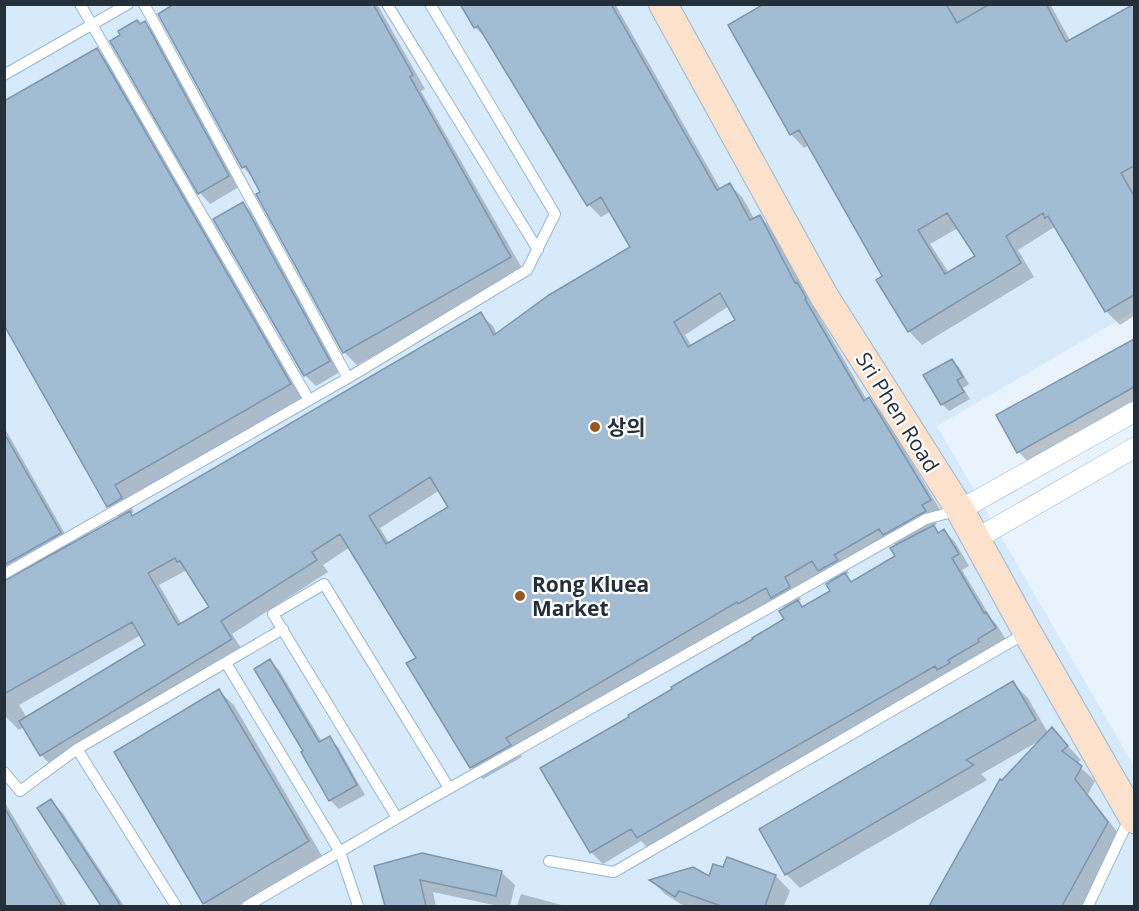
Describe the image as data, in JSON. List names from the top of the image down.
{
  "streets": {
    "main road": ["Sri Phen Road"]
  },
  "places": ["상의", "Rong Kluea Market"]
}
